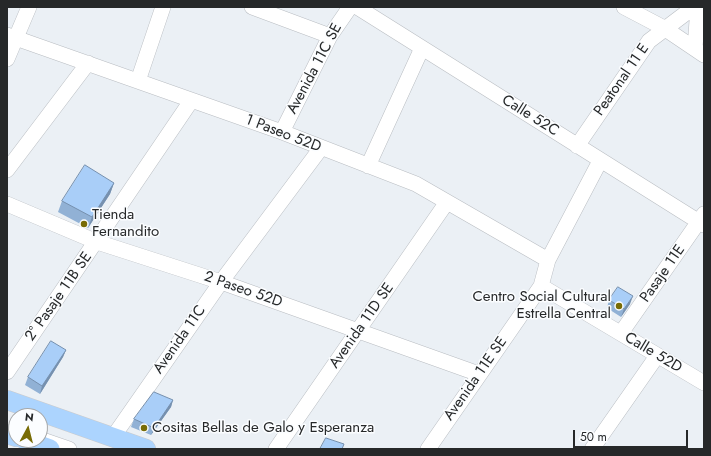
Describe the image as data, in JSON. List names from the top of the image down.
{
  "streets": {
    "street": [
      "Avenida 11C SE",
      "Peatonal 11 E",
      "Calle 52C",
      "1 Paseo 52D",
      "Pasaje 11E",
      "2 Paseo 52D",
      "2° Pasaje 11B SE",
      "Avenida 11D SE",
      "Avenida 11C",
      "Calle 52D",
      "Avenida 11E SE"
    ]
  },
  "crossings": [
    ["Avenida 11C SE", "1 Paseo 52D"],
    ["Peatonal 11 E", "Calle 52C"],
    ["Calle 52C", "Pasaje 11E"],
    ["Calle 52C", "Avenida 11E SE"],
    ["1 Paseo 52D", "2° Pasaje 11B SE"],
    ["1 Paseo 52D", "Avenida 11D SE"],
    ["1 Paseo 52D", "Avenida 11C"],
    ["1 Paseo 52D", "Avenida 11E SE"],
    ["Pasaje 11E", "Calle 52D"],
    ["2 Paseo 52D", "2° Pasaje 11B SE"],
    ["2 Paseo 52D", "Avenida 11D SE"],
    ["2 Paseo 52D", "Avenida 11C"],
    ["2 Paseo 52D", "Avenida 11E SE"],
    ["Calle 52D", "Avenida 11E SE"]
  ],
  "places": ["Tienda Fernandito", "Centro Social Cultural Estrella Central", "Cositas Bellas de Galo y Esperanza"],
  "scale_bar": "50 m",
  "north": "top"
}
